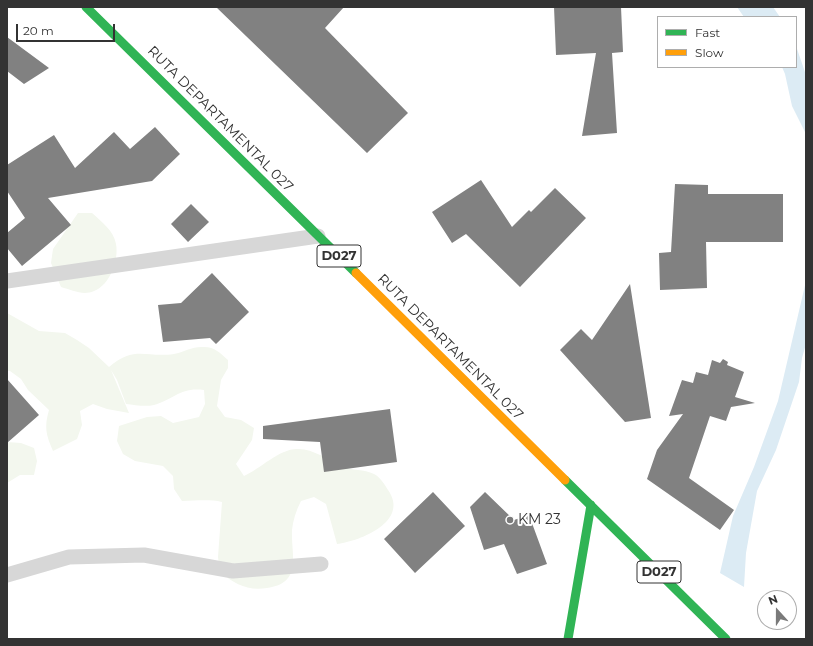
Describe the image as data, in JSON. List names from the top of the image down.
{
  "streets": {
    "main road": ["RUTA DEPARTAMENTAL 027", "D027"]
  },
  "places": ["KM 23"],
  "legend": ["Fast", "Slow"],
  "scale_bar": "20 m",
  "north": "top"
}
